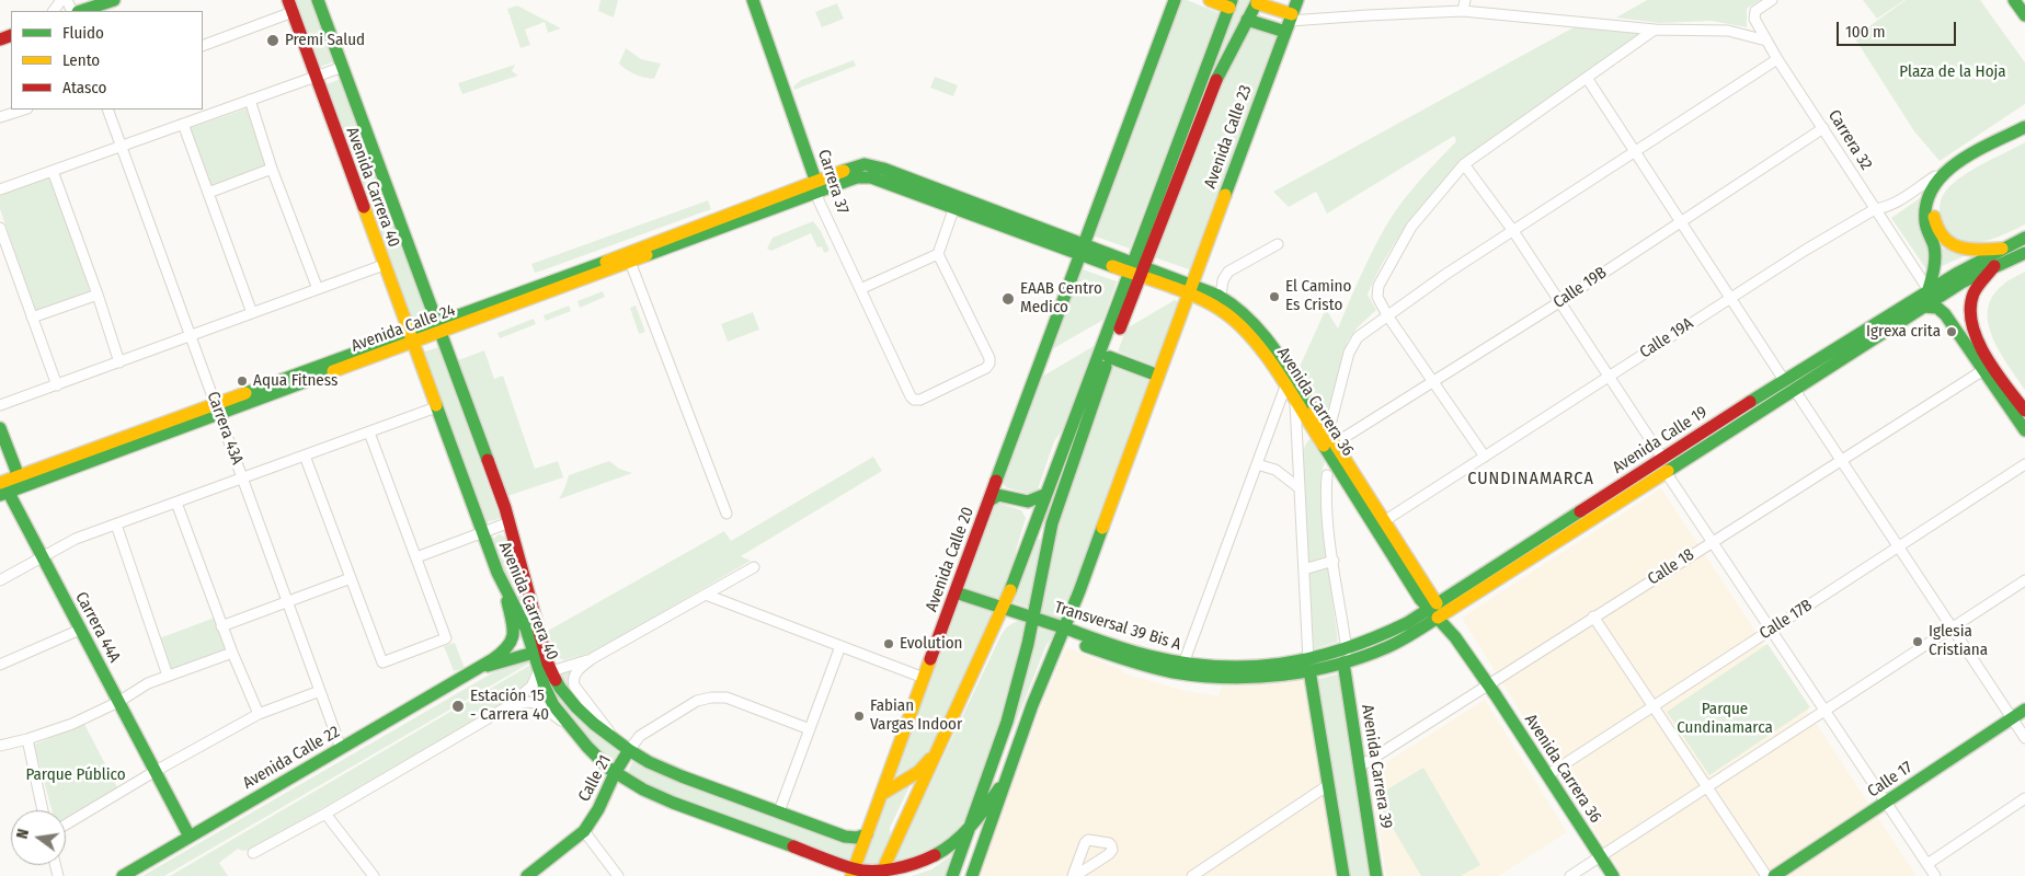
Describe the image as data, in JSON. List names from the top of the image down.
{
  "streets": {
    "main road": [
      "Avenida Calle 23",
      "Carrera 37",
      "Avenida Carrera 40",
      "Avenida Calle 24",
      "Avenida Carrera 36",
      "Avenida Calle 19",
      "Avenida Calle 20",
      "Transversal 39 Bis A",
      "Carrera 44A",
      "Avenida Calle 22",
      "Avenida Carrera 39",
      "Calle 21",
      "Calle 17"
    ],
    "street": [
      "Carrera 32",
      "Calle 19B",
      "Calle 19A",
      "Carrera 43A",
      "Calle 18",
      "Calle 17B"
    ]
  },
  "crossings": [
    ["Avenida Calle 23", "Avenida Carrera 36"],
    ["Carrera 32", "Calle 19B"],
    ["Carrera 32", "Calle 19A"],
    ["Carrera 32", "Avenida Calle 19"],
    ["Carrera 37", "Avenida Calle 24"],
    ["Carrera 37", "Avenida Carrera 36"],
    ["Avenida Carrera 40", "Avenida Calle 24"],
    ["Avenida Carrera 40", "Avenida Calle 20"],
    ["Avenida Carrera 40", "Avenida Calle 22"],
    ["Avenida Carrera 40", "Calle 21"],
    ["Calle 19B", "Avenida Carrera 36"],
    ["Avenida Calle 24", "Avenida Carrera 36"],
    ["Avenida Calle 24", "Carrera 43A"],
    ["Avenida Calle 24", "Carrera 44A"],
    ["Calle 19A", "Avenida Carrera 36"],
    ["Avenida Carrera 36", "Avenida Calle 19"],
    ["Avenida Carrera 36", "Avenida Calle 20"],
    ["Avenida Carrera 36", "Calle 18"],
    ["Avenida Carrera 36", "Calle 17B"],
    ["Carrera 43A", "Avenida Calle 22"],
    ["Avenida Calle 19", "Transversal 39 Bis A"],
    ["Avenida Calle 19", "Avenida Carrera 39"],
    ["Avenida Calle 20", "Transversal 39 Bis A"],
    ["Calle 18", "Avenida Carrera 39"],
    ["Carrera 44A", "Avenida Calle 22"]
  ],
  "districts": ["CUNDINAMARCA"],
  "parks": ["Plaza de la Hoja", "Parque Cundinamarca", "Parque Público"],
  "places": [
    "Premi Salud",
    "El Camino Es Cristo",
    "EAAB Centro Medico",
    "Igrexa crita",
    "Aqua Fitness",
    "Iglesia Cristiana",
    "Evolution",
    "Estación 15 - Carrera 40",
    "Fabian Vargas Indoor"
  ],
  "legend": ["Fluido", "Lento", "Atasco"],
  "scale_bar": "100 m",
  "north": "left"
}
